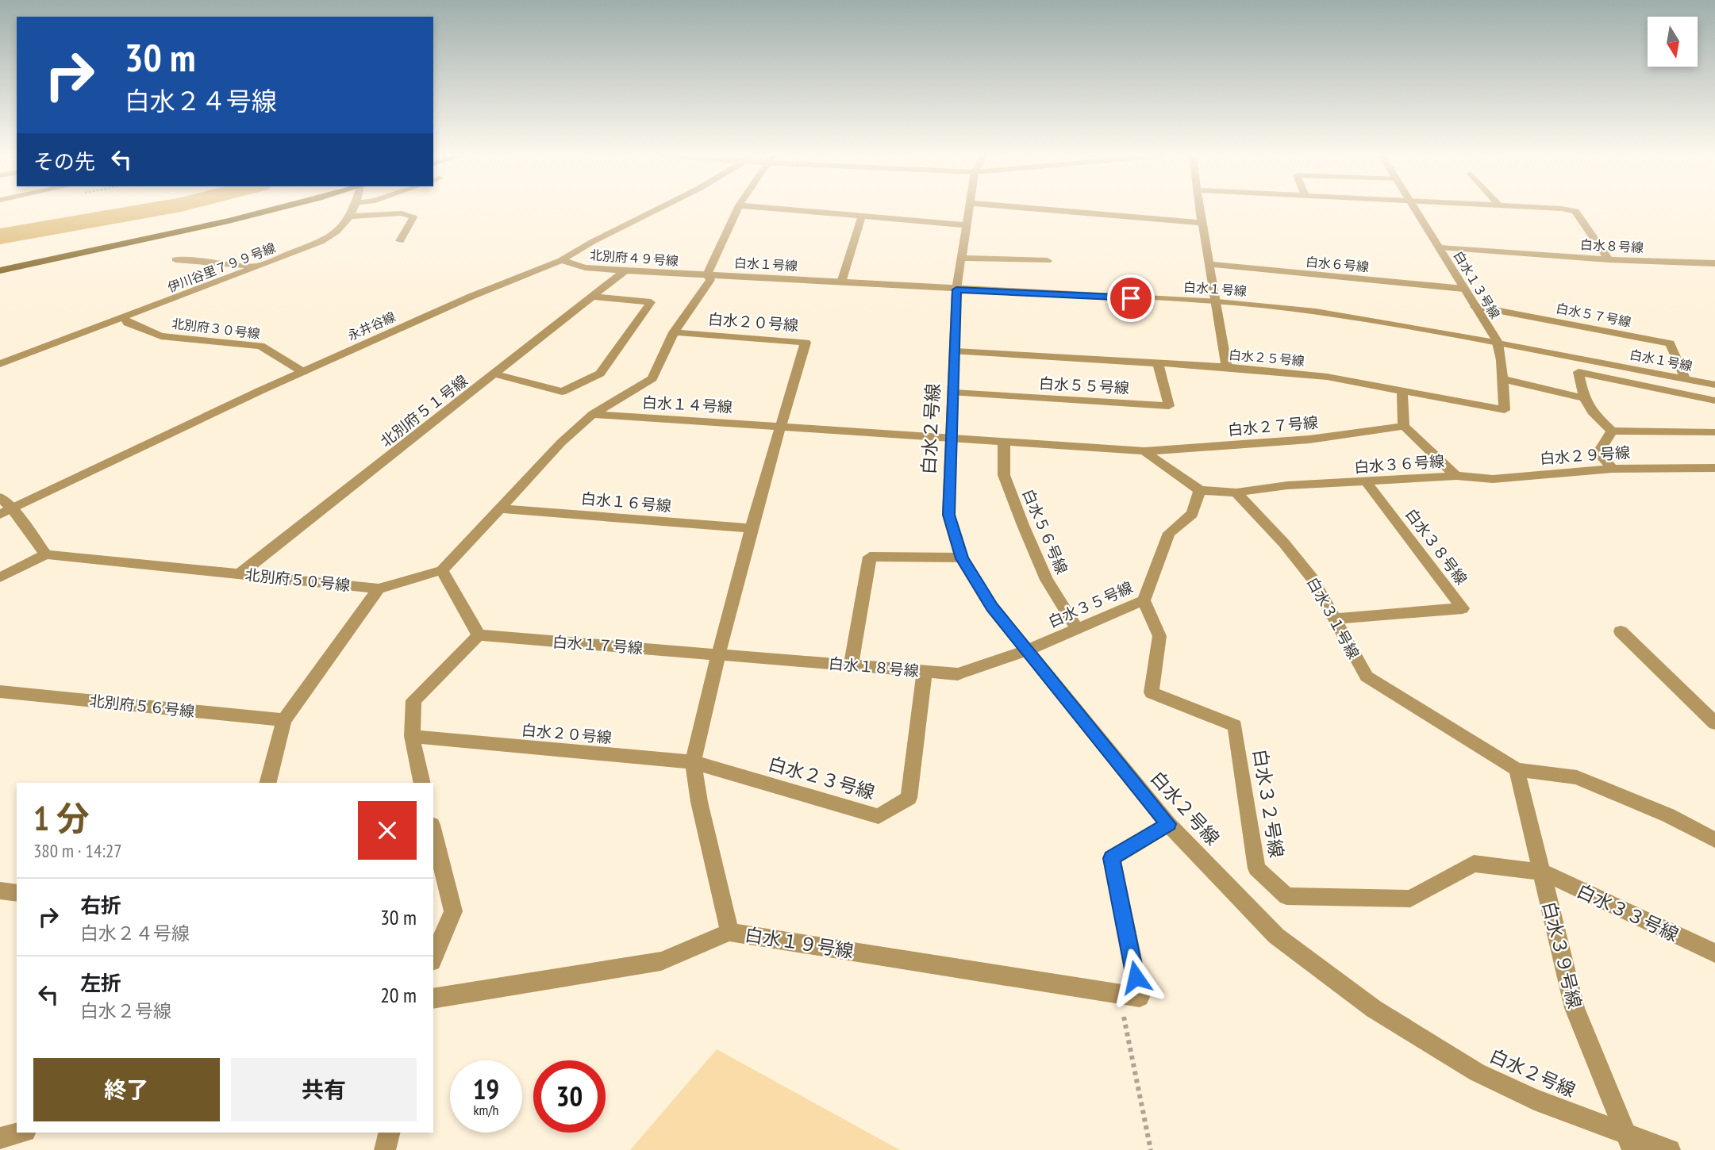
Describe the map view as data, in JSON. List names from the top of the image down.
{
  "streets": {
    "street": [
      "白水８号線",
      "北別府４９号線",
      "白水１号線",
      "白水６号線",
      "伊川谷里７９９号線",
      "白水１３号線",
      "白水５７号線",
      "白水２０号線",
      "永井谷線",
      "北別府３０号線",
      "白水２５号線",
      "白水５５号線",
      "白水１４号線",
      "北別府５１号線",
      "白水２７号線",
      "白水２号線",
      "白水２９号線",
      "白水３６号線",
      "白水１６号線",
      "白水５６号線",
      "白水３８号線",
      "北別府５０号線",
      "白水３５号線",
      "白水３１号線",
      "白水１７号線",
      "白水１８号線",
      "北別府５６号線",
      "白水２３号線",
      "白水３２号線",
      "白水３３号線",
      "白水１９号線",
      "白水３９号線"
    ]
  },
  "crossings": [
    ["白水８号線", "白水１３号線"],
    ["北別府４９号線", "白水１号線"],
    ["北別府４９号線", "白水２０号線"],
    ["北別府４９号線", "永井谷線"],
    ["北別府４９号線", "北別府５１号線"],
    ["白水１号線", "白水１３号線"],
    ["白水１号線", "白水５７号線"],
    ["白水１号線", "白水２０号線"],
    ["白水１号線", "白水２５号線"],
    ["白水１号線", "白水２号線"],
    ["白水６号線", "白水１３号線"],
    ["伊川谷里７９９号線", "北別府３０号線"],
    ["白水１３号線", "白水５７号線"],
    ["白水１３号線", "白水２５号線"],
    ["白水２０号線", "白水１４号線"],
    ["白水２０号線", "白水１６号線"],
    ["白水２０号線", "白水１７号線"],
    ["白水２０号線", "白水１８号線"],
    ["白水２０号線", "白水２３号線"],
    ["永井谷線", "北別府３０号線"],
    ["白水２５号線", "白水５５号線"],
    ["白水２５号線", "白水２号線"],
    ["白水５５号線", "白水２号線"],
    ["白水１４号線", "白水２号線"],
    ["北別府５１号線", "北別府５０号線"],
    ["白水２７号線", "白水３６号線"],
    ["白水２号線", "白水３５号線"],
    ["白水２号線", "白水１８号線"],
    ["白水２号線", "白水１９号線"],
    ["白水２号線", "白水３９号線"],
    ["白水２９号線", "白水３６号線"],
    ["白水３６号線", "白水３８号線"],
    ["白水３６号線", "白水３１号線"],
    ["白水５６号線", "白水３５号線"],
    ["白水３８号線", "白水３１号線"],
    ["北別府５０号線", "北別府５６号線"],
    ["白水３５号線", "白水１８号線"],
    ["白水３５号線", "白水３２号線"],
    ["白水３１号線", "白水３９号線"],
    ["白水１７号線", "白水１８号線"],
    ["白水１８号線", "白水２３号線"],
    ["白水３２号線", "白水３３号線"],
    ["白水３２号線", "白水３９号線"],
    ["白水３３号線", "白水３９号線"]
  ],
  "north": "bottom",
  "page": {
    "turn": ["30 m", "白水２４号線"],
    "then": "その先",
    "heading": ["1 分", "380 m · 14:27"],
    "list": [
      {
        "name": "右折",
        "note": "白水２４号線",
        "value": "30 m"
      },
      {
        "name": "左折",
        "note": "白水２号線",
        "value": "20 m"
      }
    ],
    "buttons": ["終了", "共有"],
    "speed": "19 km/h",
    "limit": "30"
  }
}
